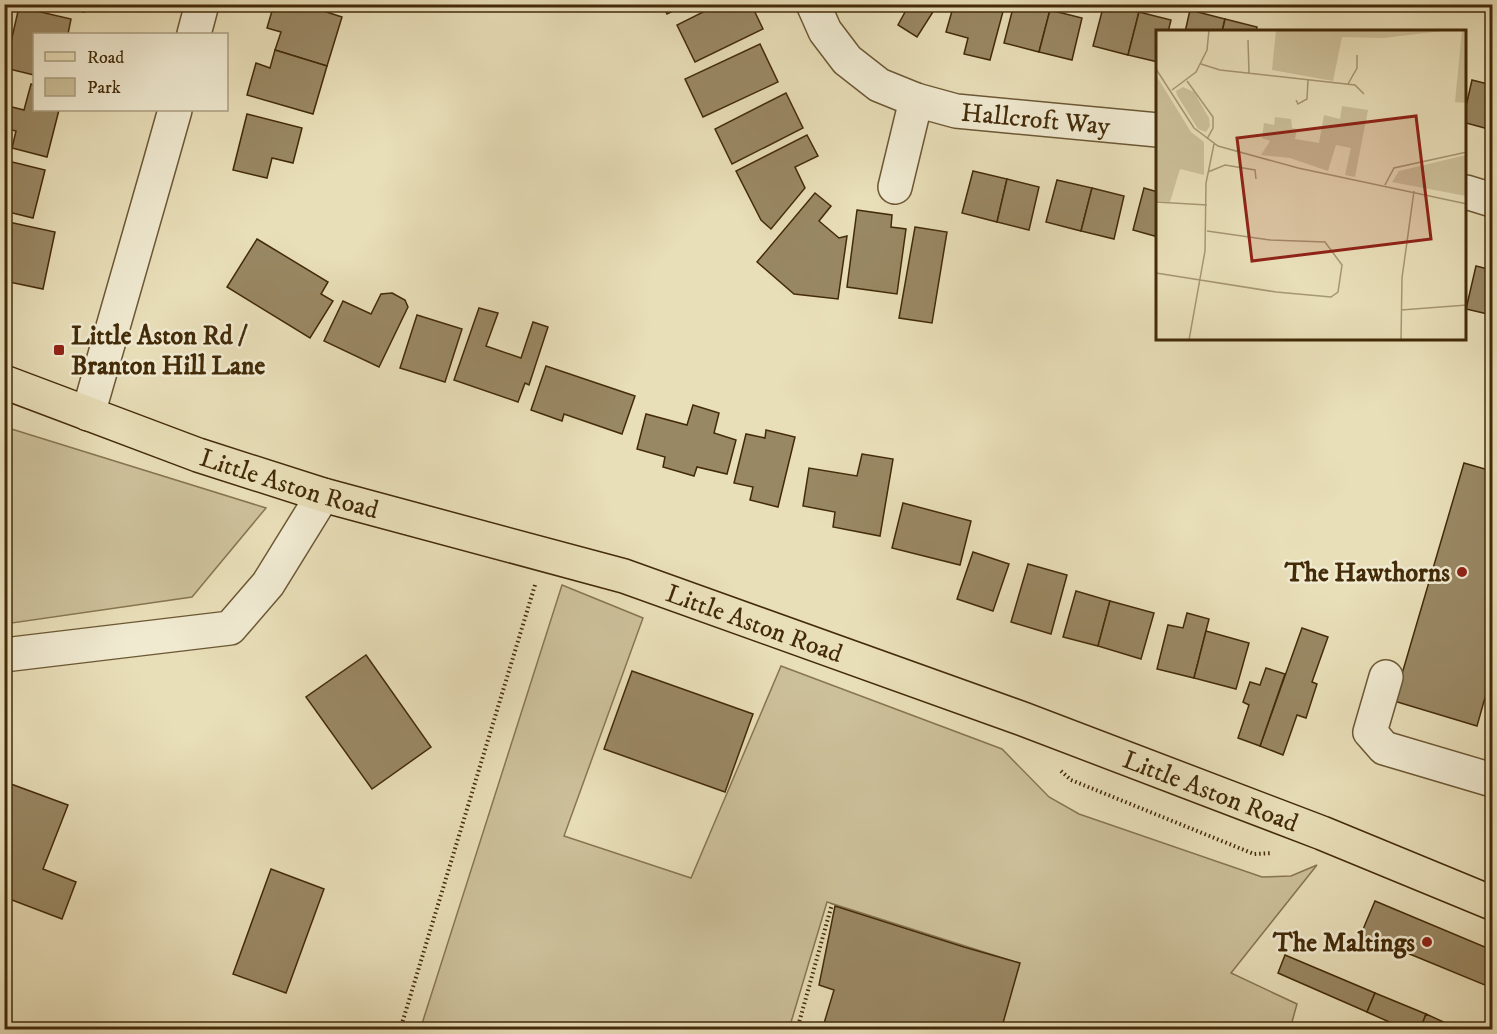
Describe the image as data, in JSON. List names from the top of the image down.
{
  "streets": {
    "main road": ["Little Aston Road"],
    "street": ["Hallcroft Way"]
  },
  "places": {
    "transit": ["Little Aston Rd / Branton Hill Lane"],
    "other": ["The Hawthorns", "The Maltings"]
  },
  "legend": ["Road", "Park"]
}
